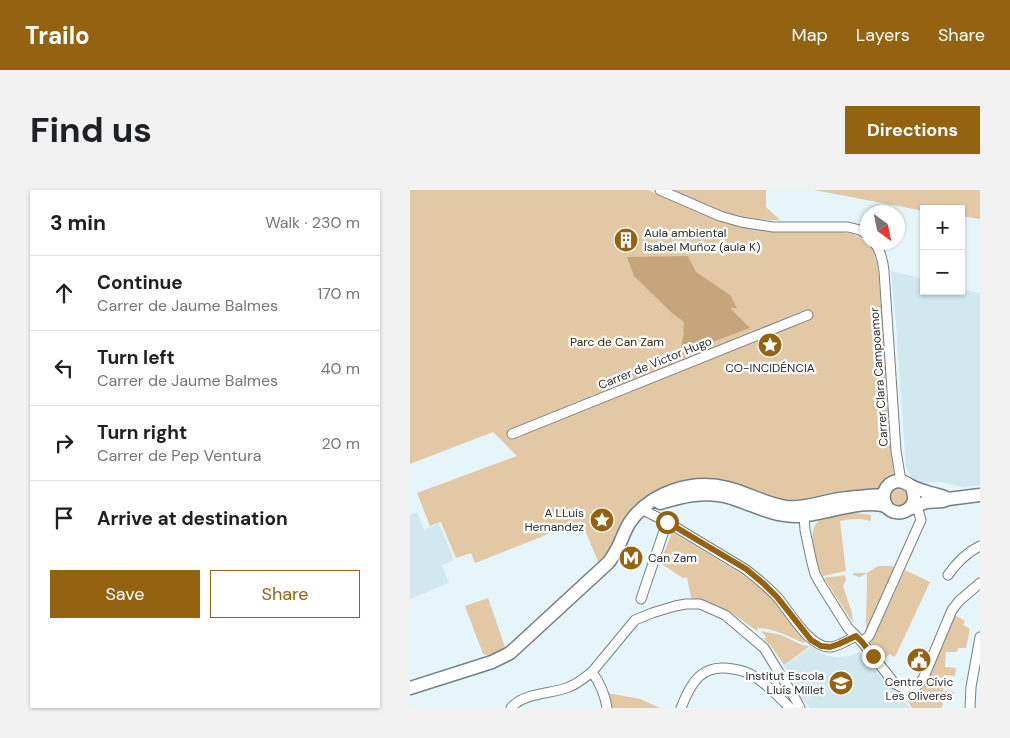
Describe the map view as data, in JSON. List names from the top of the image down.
{
  "streets": {
    "street": ["Carrer de Victor Hugo", "Carrer Clara Campoamor"]
  },
  "parks": ["Parc de Can Zam"],
  "places": {
    "building": ["Aula ambiental Isabel Muñoz (aula K)"],
    "place": ["CO-INCIDÉNCIA", "A LLuis Hernandez"],
    "metro station": ["Can Zam"],
    "public building": ["Centre Cívic Les Oliveres"],
    "school or university": ["Institut Escola Lluís Millet"]
  },
  "north": "bottom right",
  "page": {
    "header": "Trailo",
    "nav": ["Map", "Layers", "Share"],
    "buttons": [
      "Directions",
      ["Save", "Share"]
    ],
    "title": "Find us",
    "heading": ["3 min", "Walk · 230 m"],
    "map_buttons": ["+", "−"],
    "list": [
      ["Continue", "Carrer de Jaume Balmes", "170 m"],
      ["Turn left", "Carrer de Jaume Balmes", "40 m"],
      ["Turn right", "Carrer de Pep Ventura", "20 m"],
      "Arrive at destination"
    ]
  }
}
